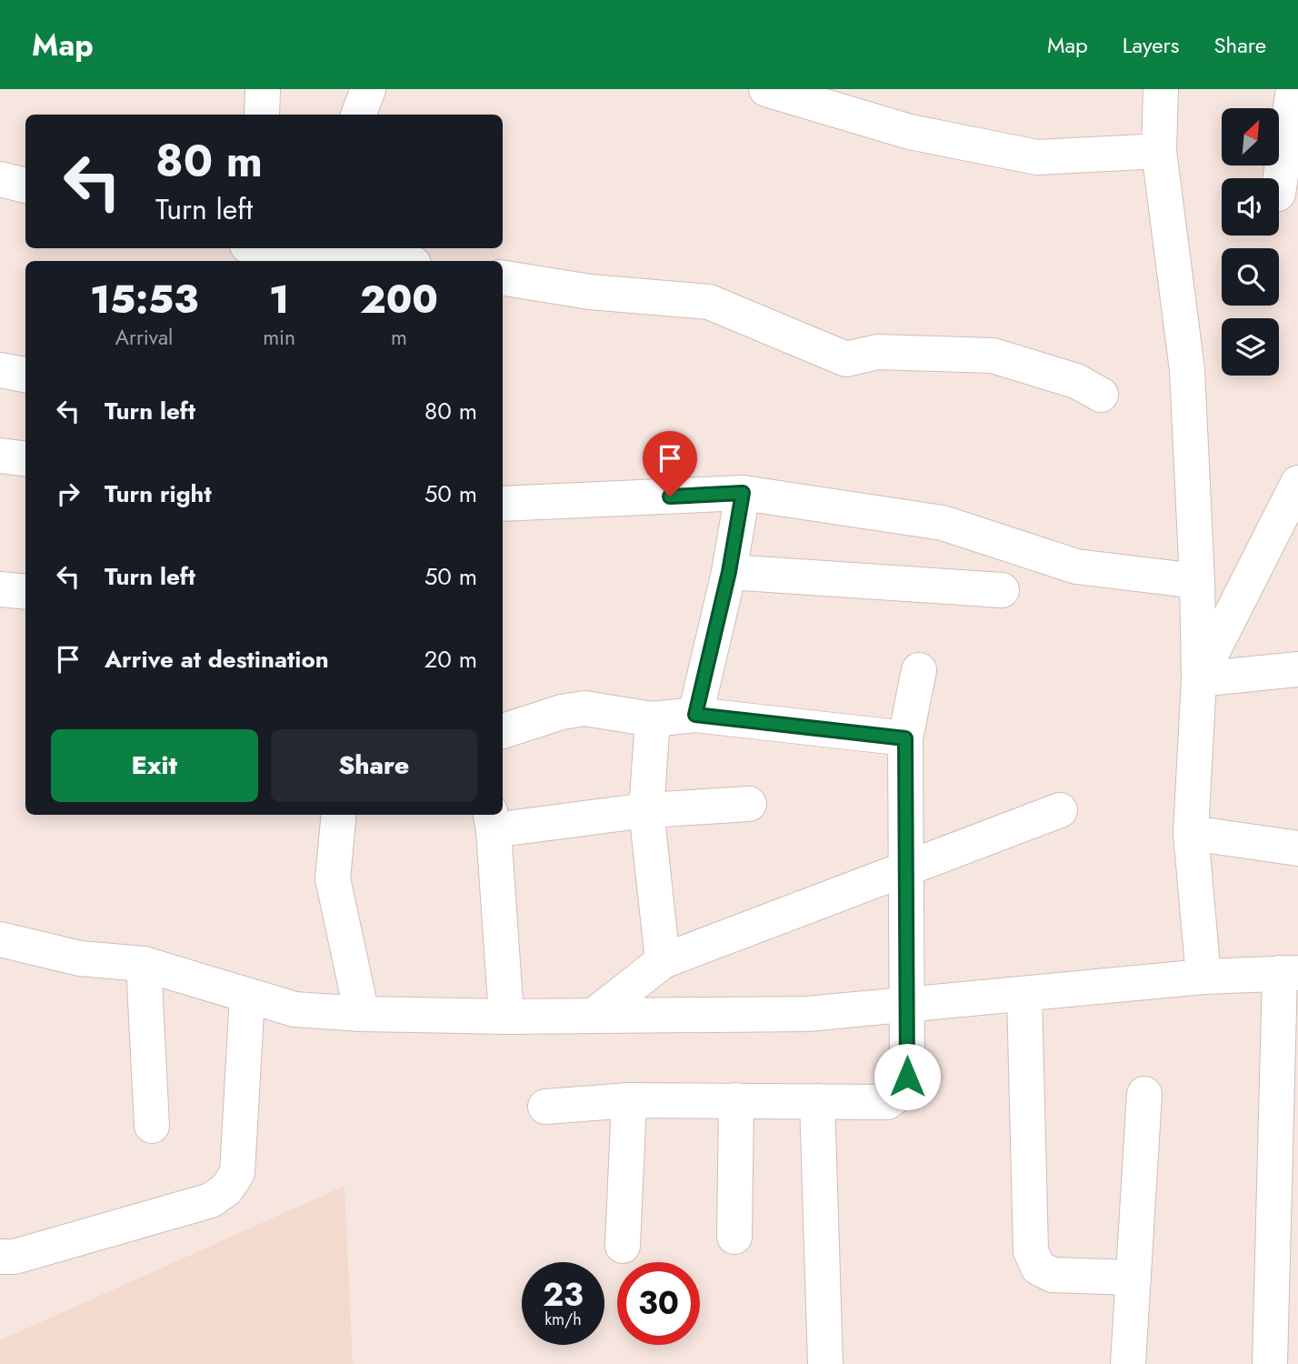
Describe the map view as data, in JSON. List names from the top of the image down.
{
  "north": "top right",
  "page": {
    "header": "Map",
    "nav": ["Map", "Layers", "Share"],
    "turn": ["80 m", "Turn left"],
    "eta": [
      "15:53",
      "Arrival",
      "1",
      "min",
      "200",
      "m"
    ],
    "list": [
      {
        "name": "Turn left",
        "value": "80 m"
      },
      {
        "name": "Turn right",
        "value": "50 m"
      },
      {
        "name": "Turn left",
        "value": "50 m"
      },
      {
        "name": "Arrive at destination",
        "value": "20 m"
      }
    ],
    "buttons": ["Exit", "Share"],
    "speed": "23 km/h",
    "limit": "30"
  }
}
